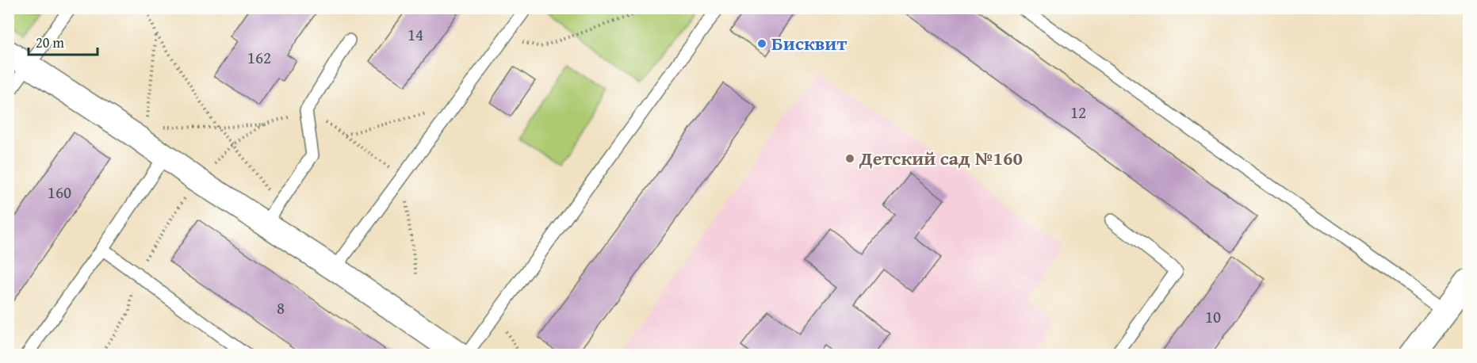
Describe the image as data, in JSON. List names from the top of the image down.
{
  "places": ["Бисквит", "Детский сад №160"],
  "house_numbers": [
    "14",
    "162",
    "12",
    "160",
    "8",
    "10"
  ],
  "scale_bar": "20 m"
}
